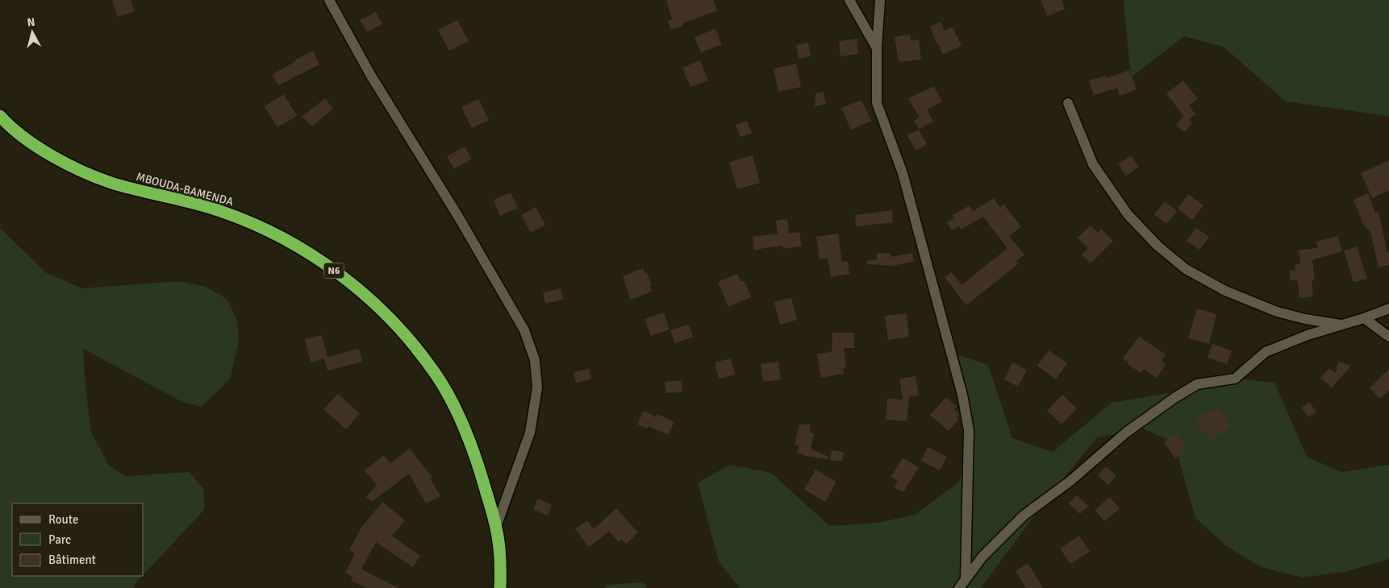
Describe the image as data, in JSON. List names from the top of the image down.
{
  "streets": {
    "highway": ["MBOUDA-BAMENDA", "N6"]
  },
  "legend": ["Route", "Parc", "Bâtiment"],
  "north": "top"
}
